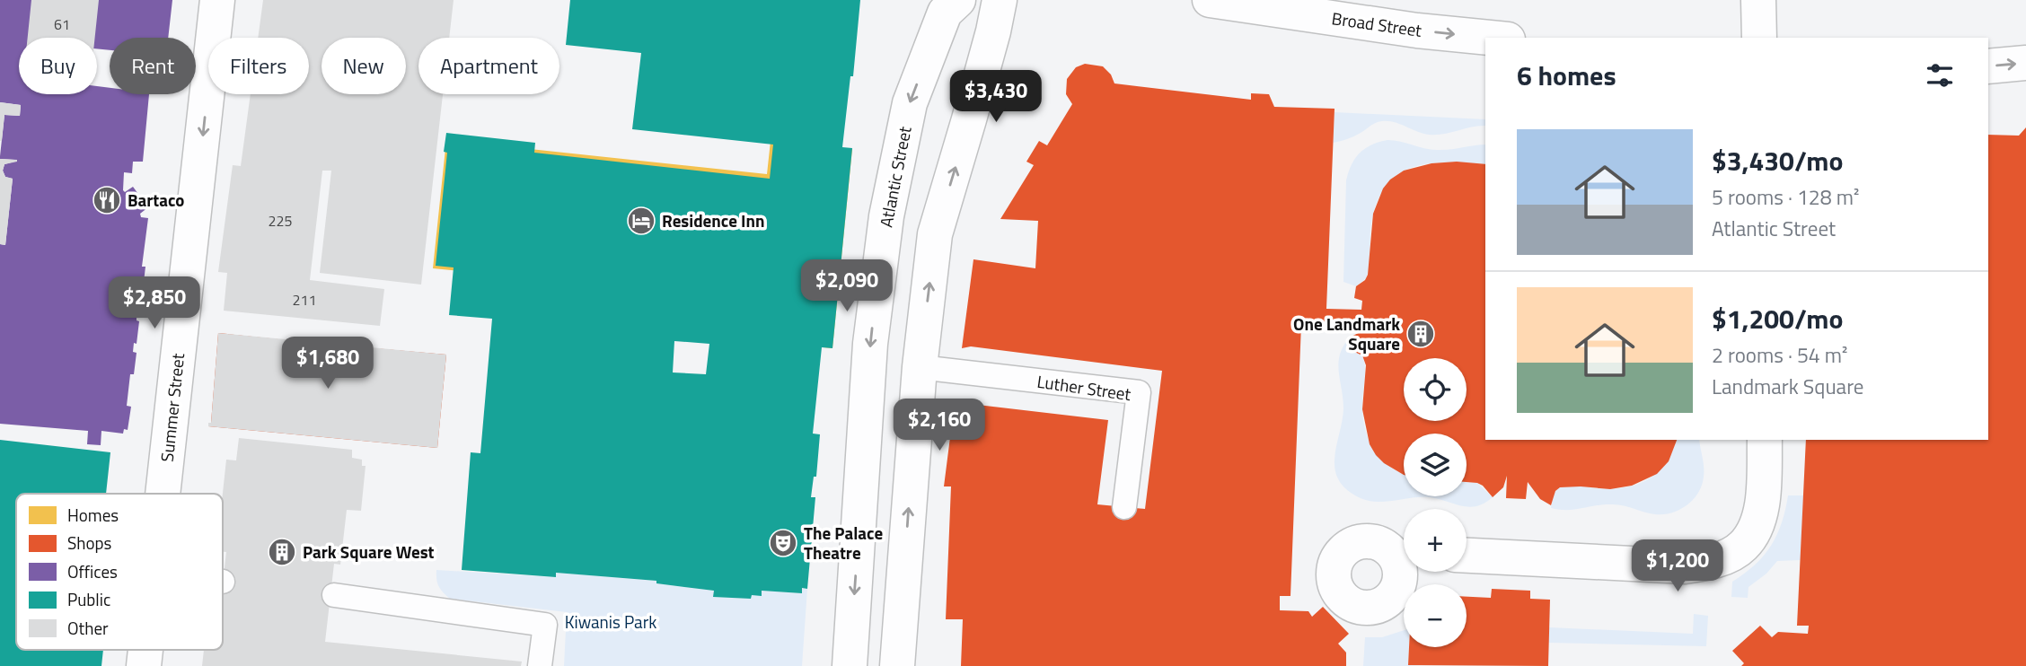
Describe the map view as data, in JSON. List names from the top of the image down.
{
  "streets": {
    "main road": ["Broad Street", "Atlantic Street", "Summer Street"],
    "lane": ["Luther Street"]
  },
  "one_way": ["Broad Street", "Summer Street"],
  "parks": ["Kiwanis Park"],
  "places": {
    "restaurant": ["Bartaco"],
    "hotel": ["Residence Inn"],
    "building": ["One Landmark Square", "Park Square West"],
    "theatre": ["The Palace Theatre"]
  },
  "house_numbers": ["61", "225", "211"],
  "legend": [
    "Homes",
    "Shops",
    "Offices",
    "Public",
    "Other"
  ],
  "page": {
    "chip": [
      "Buy",
      "Rent",
      "Filters",
      "New",
      "Apartment"
    ],
    "heading": "6 homes",
    "price": [
      "$3,430",
      "$2,090",
      "$2,850",
      "$1,680",
      "$2,160",
      "$1,200"
    ],
    "list": [
      {
        "name": "$3,430/mo",
        "note": "5 rooms · 128 m² · Atlantic Street"
      },
      {
        "name": "$1,200/mo",
        "note": "2 rooms · 54 m² · Landmark Square"
      }
    ],
    "map_buttons": ["+", "−"]
  }
}
